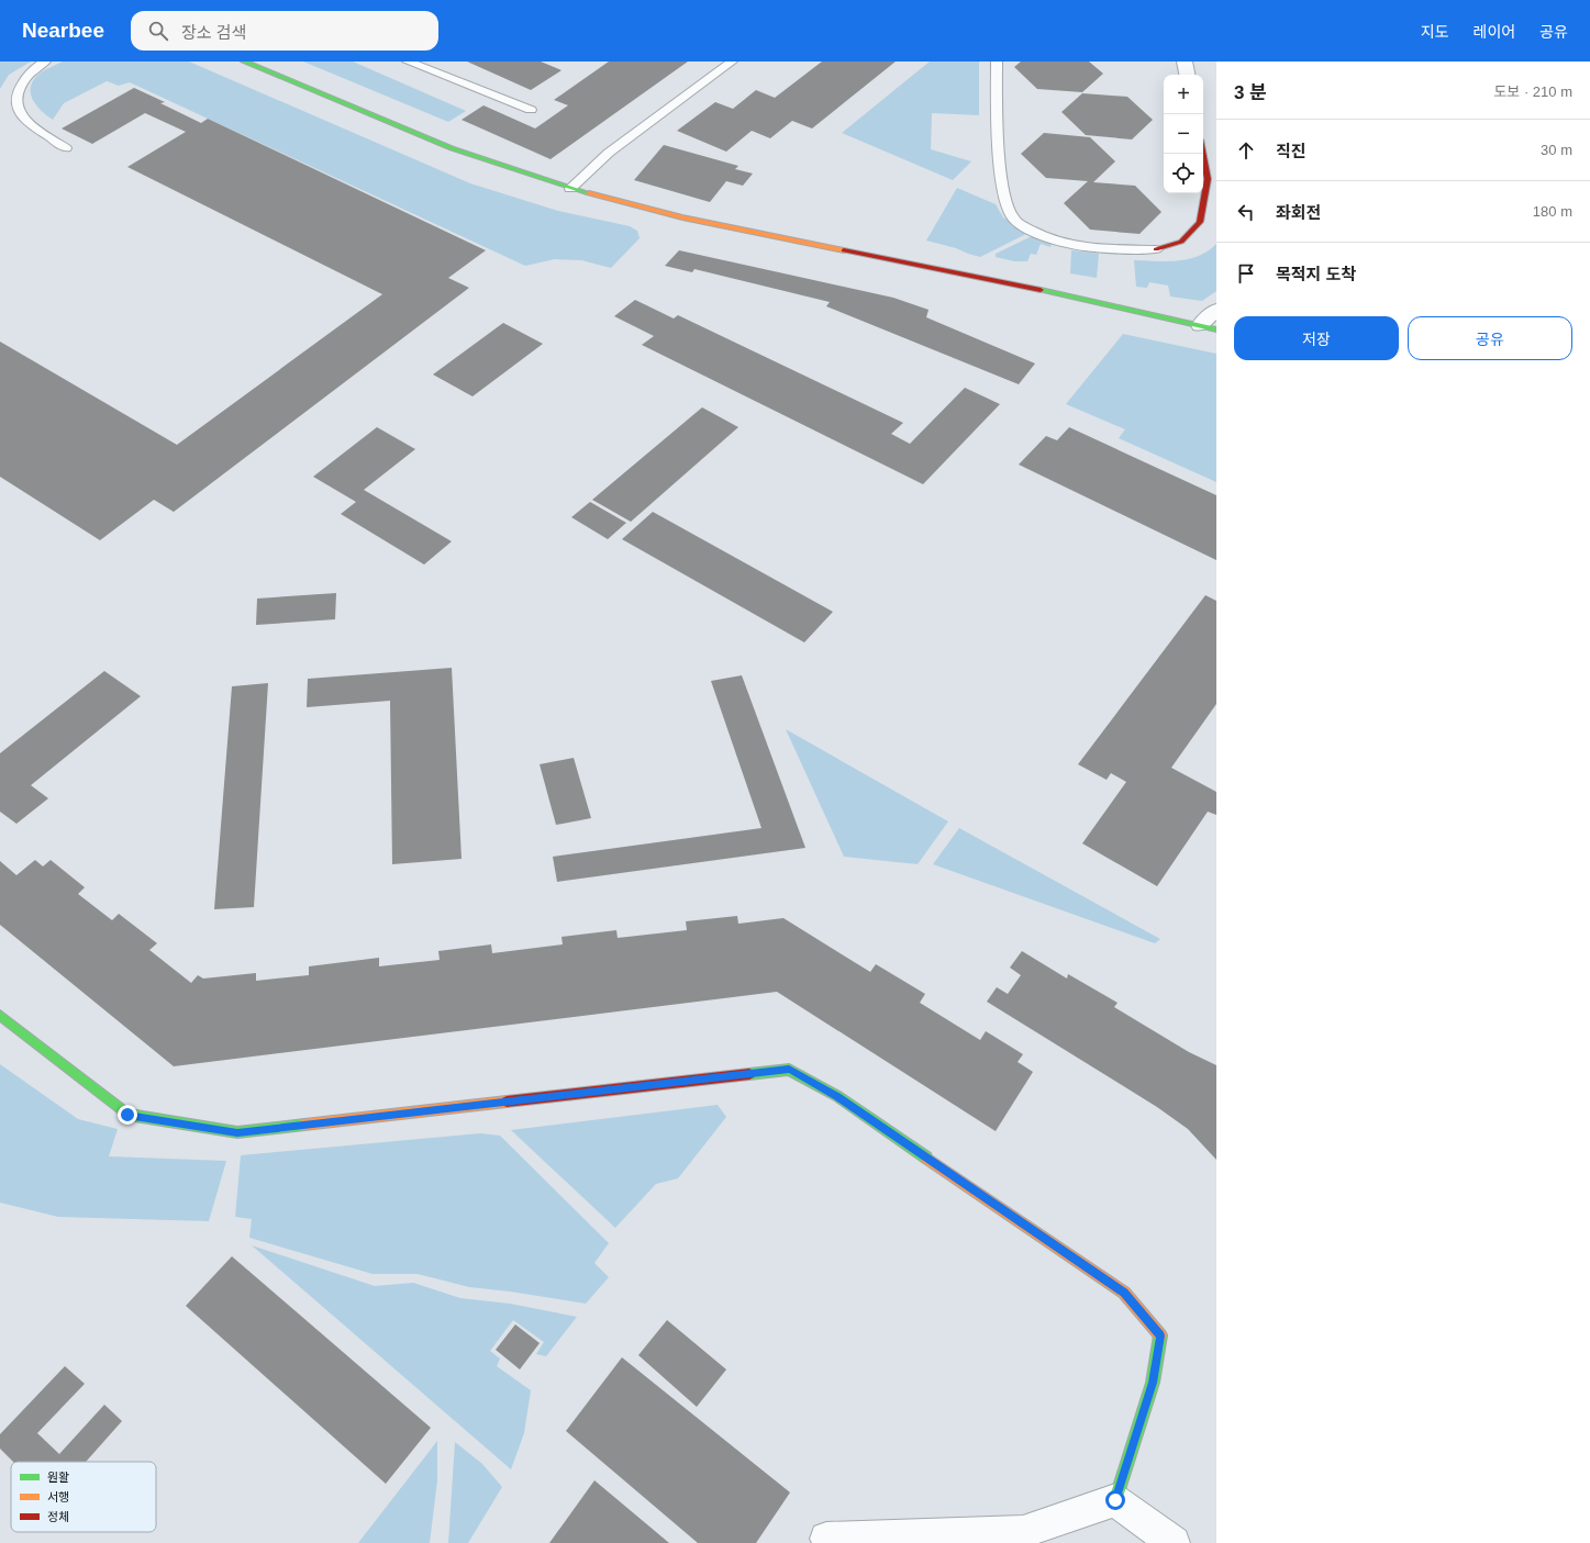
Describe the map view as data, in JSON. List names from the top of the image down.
{
  "legend": ["원활", "서행", "정체"],
  "page": {
    "header": "Nearbee",
    "search": "장소 검색",
    "nav": ["지도", "레이어", "공유"],
    "heading": ["3 분", "도보 · 210 m"],
    "map_buttons": ["+", "−"],
    "list": [
      ["직진", "30 m"],
      ["좌회전", "180 m"],
      "목적지 도착"
    ],
    "buttons": ["저장", "공유"]
  }
}
